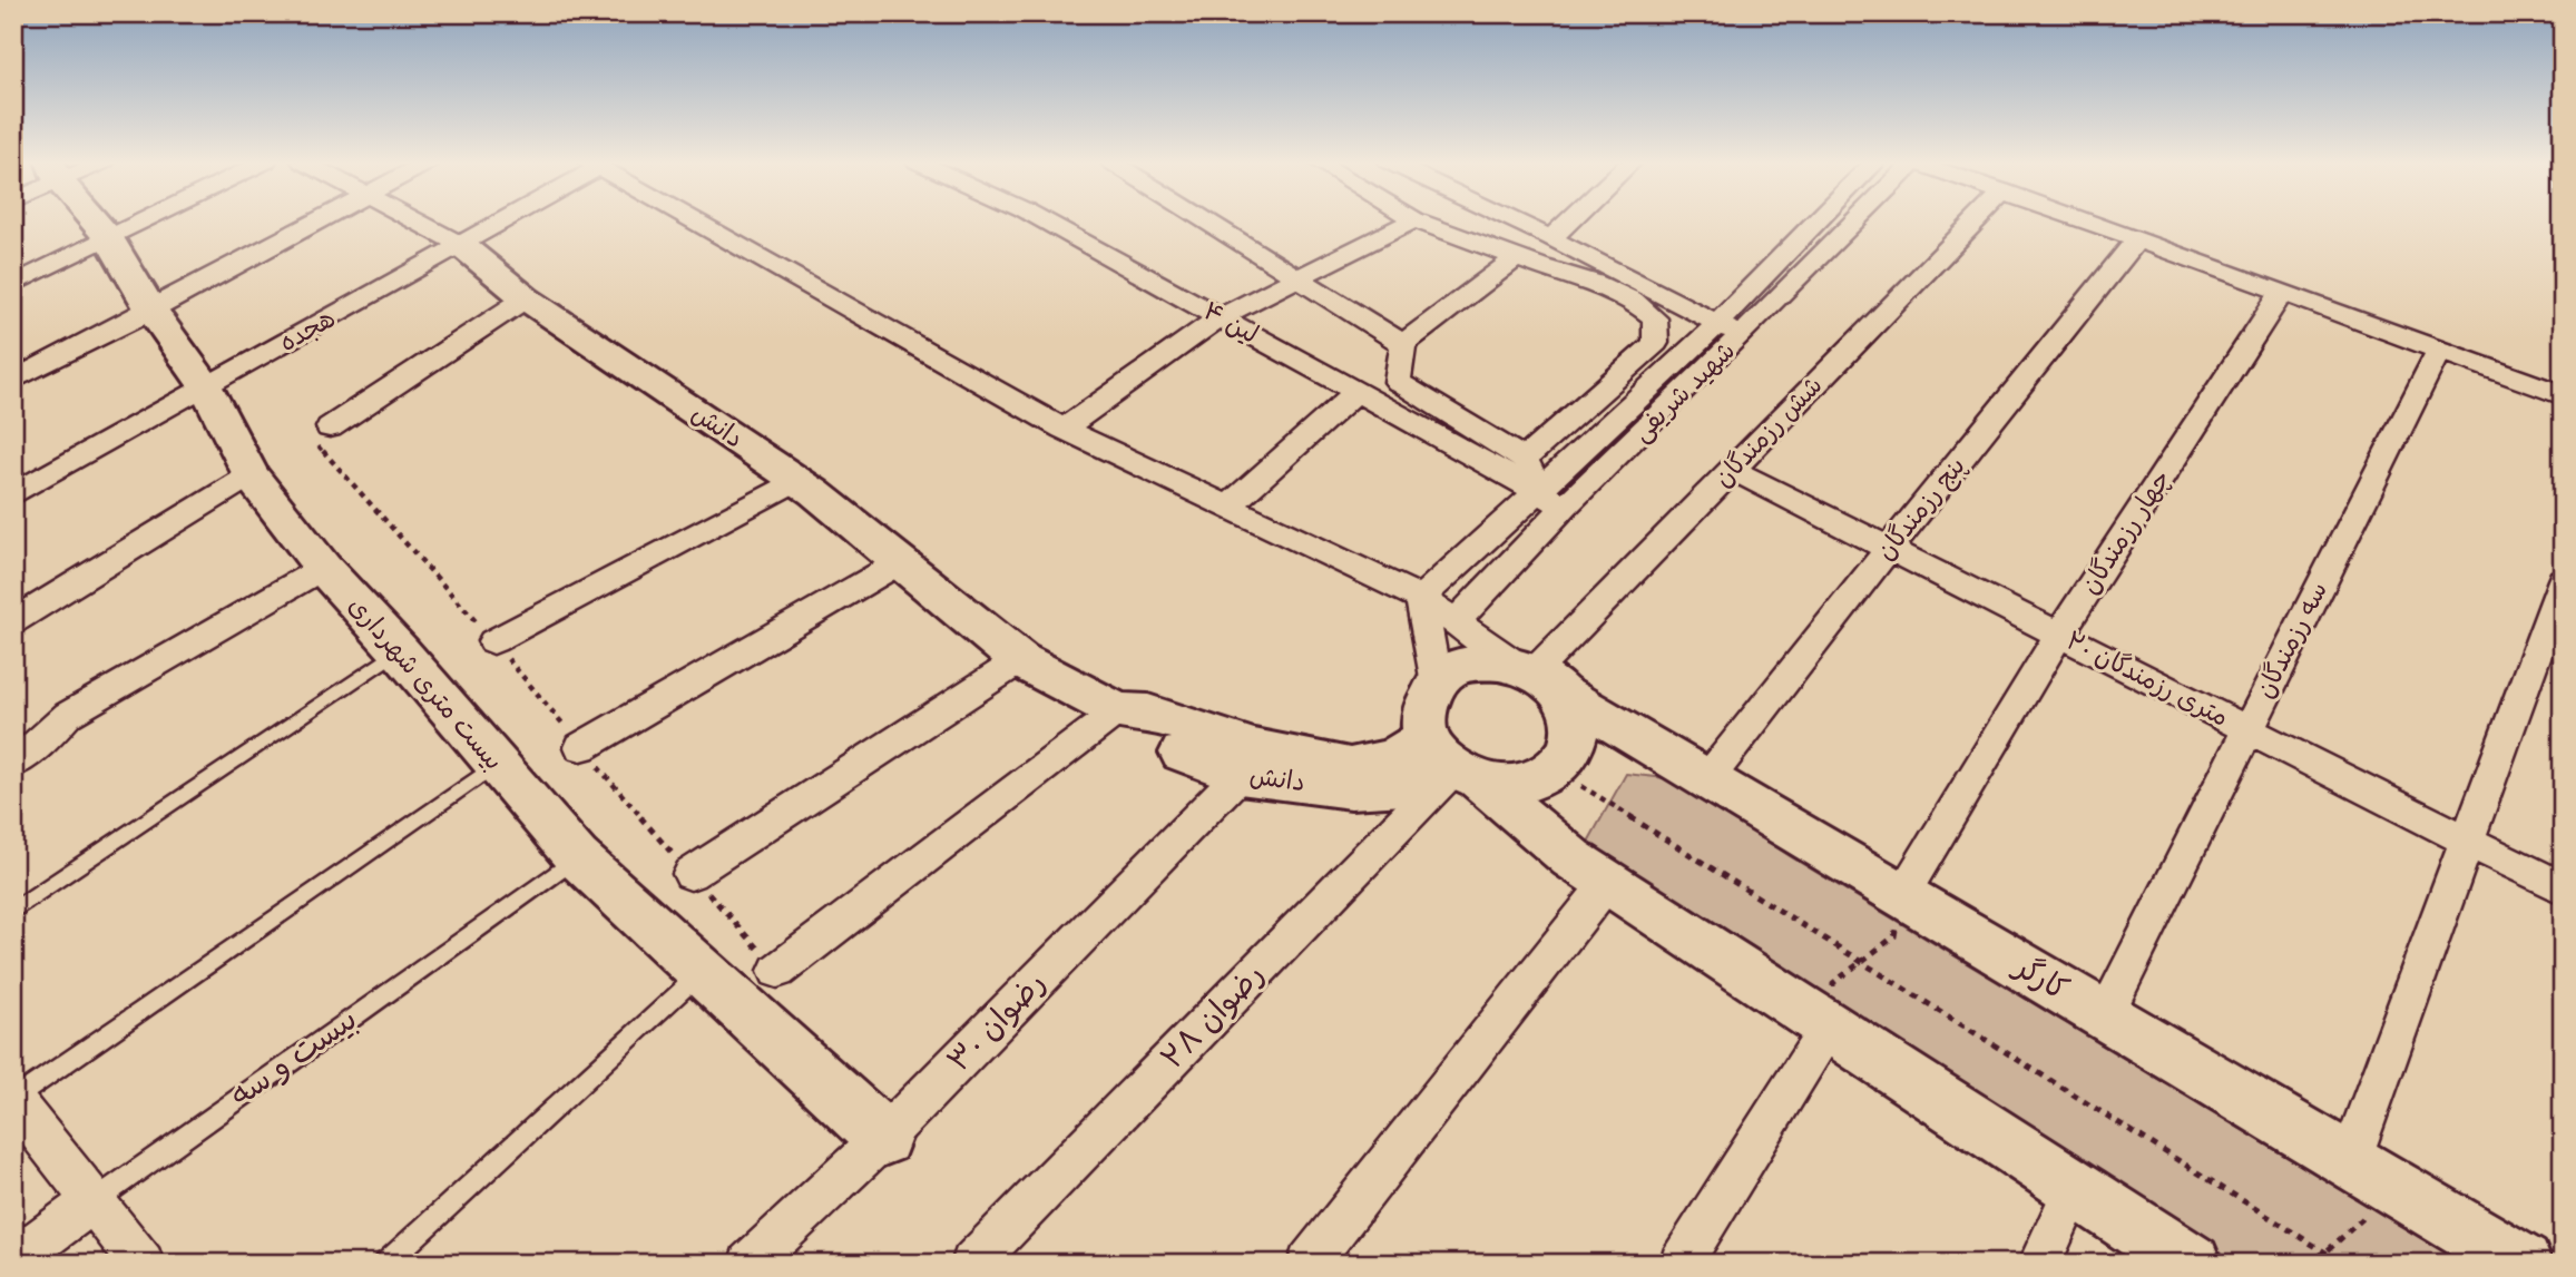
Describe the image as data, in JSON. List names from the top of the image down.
{
  "streets": {
    "street": [
      "لین ۴",
      "هجده",
      "شهید شریفی",
      "دانش",
      "شش رزمندگان",
      "پنج رزمندگان",
      "چهار رزمندگان",
      "سه رزمندگان",
      "۲۰ متری رزمندگان",
      "بیست متری شهرداری",
      "کارگر",
      "رضوان ۲۸",
      "رضوان ۳۰",
      "بیست و سه"
    ]
  },
  "crossings": [
    ["لین ۴", "شهید شریفی"],
    ["هجده", "دانش"],
    ["هجده", "بیست متری شهرداری"],
    ["دانش", "شش رزمندگان"],
    ["دانش", "کارگر"],
    ["دانش", "رضوان ۲۸"],
    ["دانش", "رضوان ۳۰"],
    ["شش رزمندگان", "۲۰ متری رزمندگان"],
    ["شش رزمندگان", "کارگر"],
    ["شش رزمندگان", "رضوان ۲۸"],
    ["پنج رزمندگان", "۲۰ متری رزمندگان"],
    ["پنج رزمندگان", "کارگر"],
    ["چهار رزمندگان", "۲۰ متری رزمندگان"],
    ["چهار رزمندگان", "کارگر"],
    ["سه رزمندگان", "۲۰ متری رزمندگان"],
    ["سه رزمندگان", "کارگر"],
    ["بیست متری شهرداری", "رضوان ۳۰"],
    ["بیست متری شهرداری", "بیست و سه"],
    ["کارگر", "رضوان ۲۸"]
  ]
}
